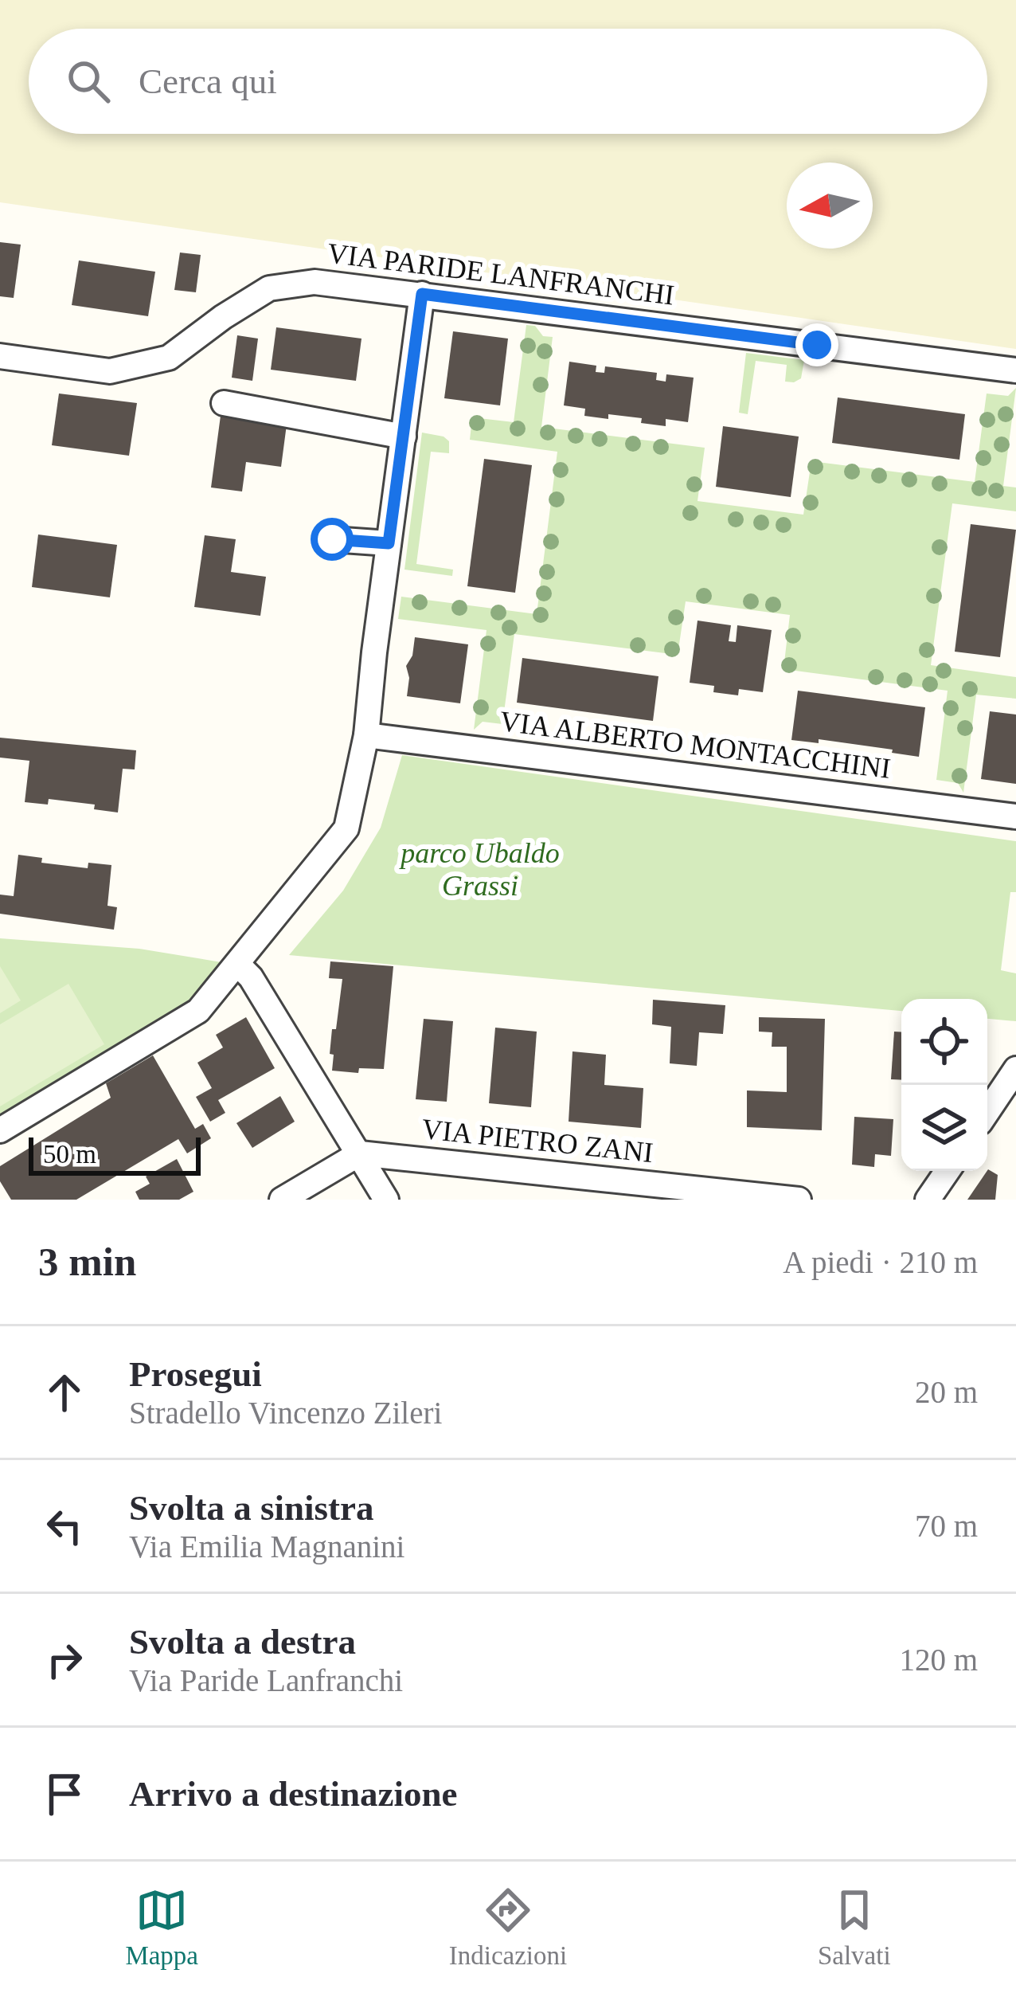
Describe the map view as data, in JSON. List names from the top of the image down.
{
  "streets": {
    "street": ["VIA PARIDE LANFRANCHI", "VIA ALBERTO MONTACCHINI", "VIA PIETRO ZANI"]
  },
  "parks": ["parco Ubaldo Grassi"],
  "scale_bar": "50 m",
  "north": "left",
  "page": {
    "search": "Cerca qui",
    "scale": "50 m",
    "heading": ["3 min", "A piedi · 210 m"],
    "list": [
      ["Prosegui", "Stradello Vincenzo Zileri", "20 m"],
      ["Svolta a sinistra", "Via Emilia Magnanini", "70 m"],
      ["Svolta a destra", "Via Paride Lanfranchi", "120 m"],
      "Arrivo a destinazione"
    ],
    "nav": ["Mappa", "Indicazioni", "Salvati"]
  }
}
